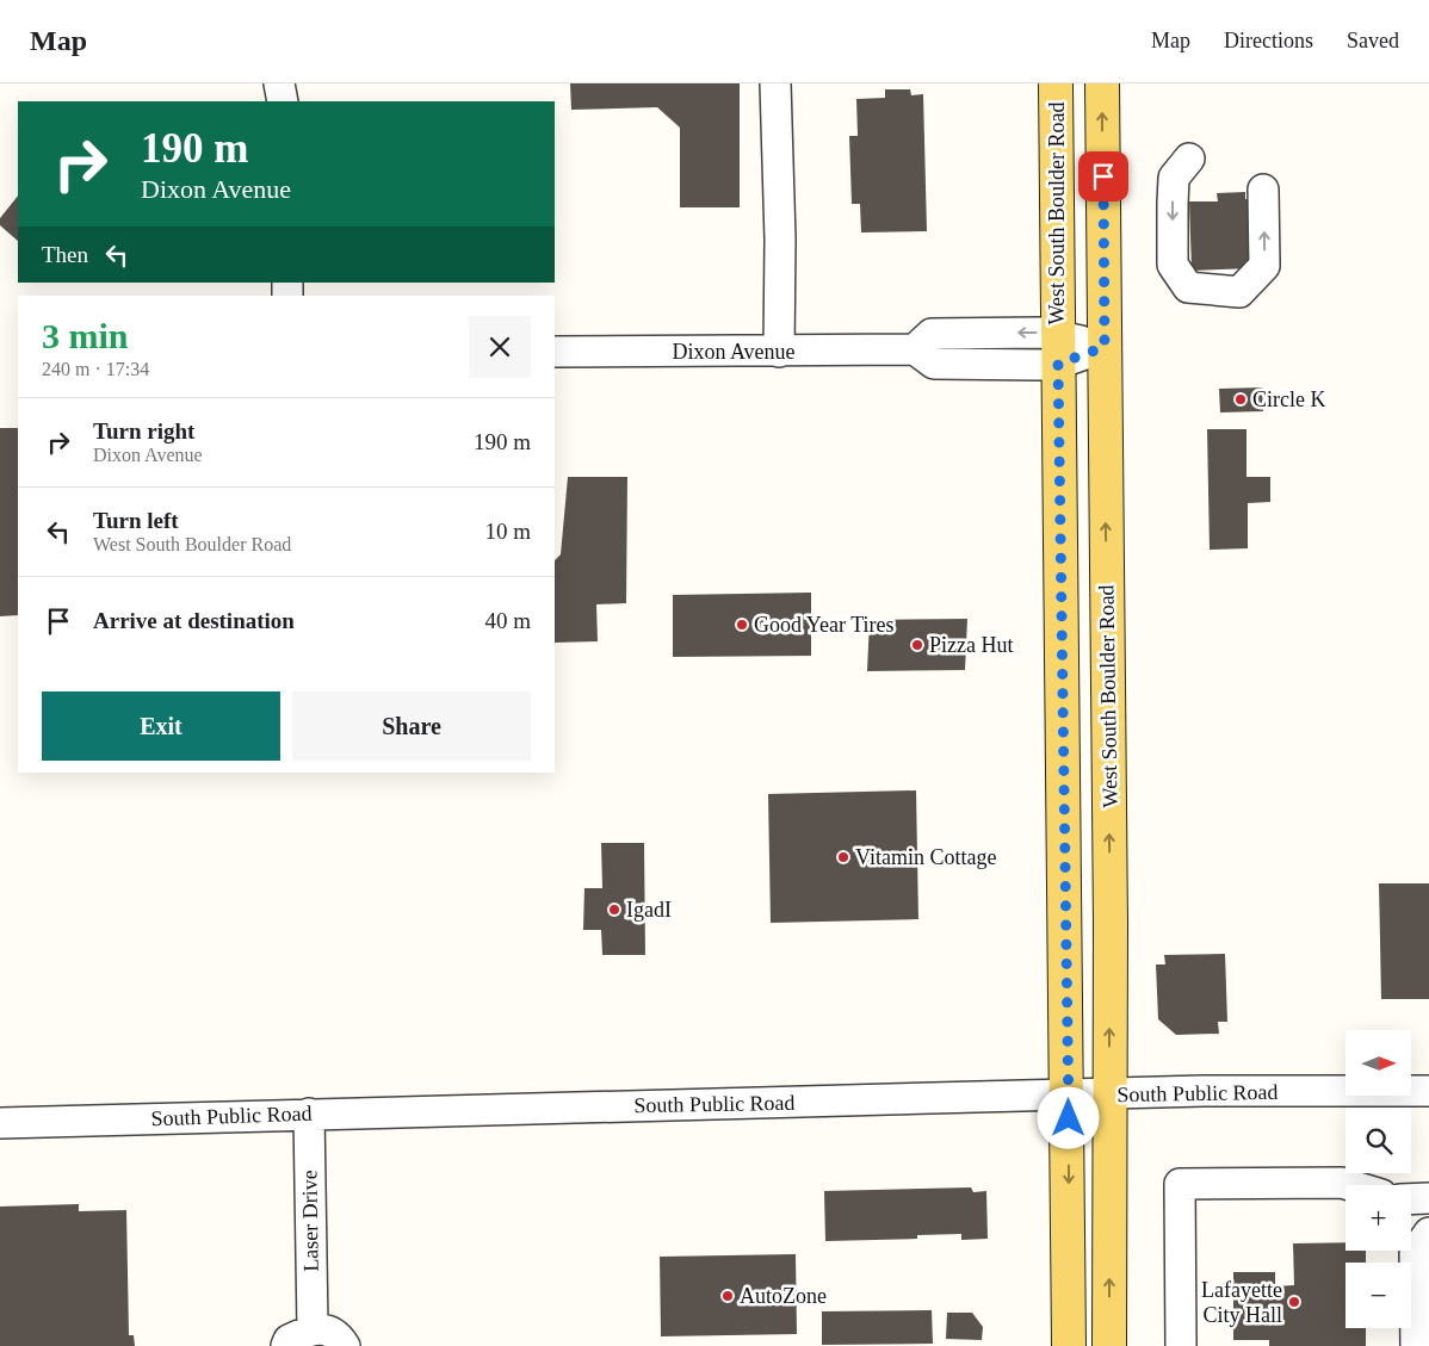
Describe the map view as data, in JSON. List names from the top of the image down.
{
  "streets": {
    "main road": ["West South Boulder Road"],
    "street": ["Dixon Avenue", "South Public Road", "Laser Drive"]
  },
  "crossings": [
    ["West South Boulder Road", "Dixon Avenue"],
    ["West South Boulder Road", "South Public Road"],
    ["South Public Road", "Laser Drive"]
  ],
  "places": [
    "Circle K",
    "Good Year Tires",
    "Pizza Hut",
    "Vitamin Cottage",
    "IgadI",
    "AutoZone",
    "Lafayette City Hall"
  ],
  "north": "right",
  "page": {
    "header": "Map",
    "nav": ["Map", "Directions", "Saved"],
    "turn": ["190 m", "Dixon Avenue"],
    "then": "Then",
    "heading": ["3 min", "240 m · 17:34"],
    "list": [
      {
        "name": "Turn right",
        "note": "Dixon Avenue",
        "value": "190 m"
      },
      {
        "name": "Turn left",
        "note": "West South Boulder Road",
        "value": "10 m"
      },
      {
        "name": "Arrive at destination",
        "value": "40 m"
      }
    ],
    "buttons": ["Exit", "Share"],
    "map_buttons": ["+", "−"]
  }
}
